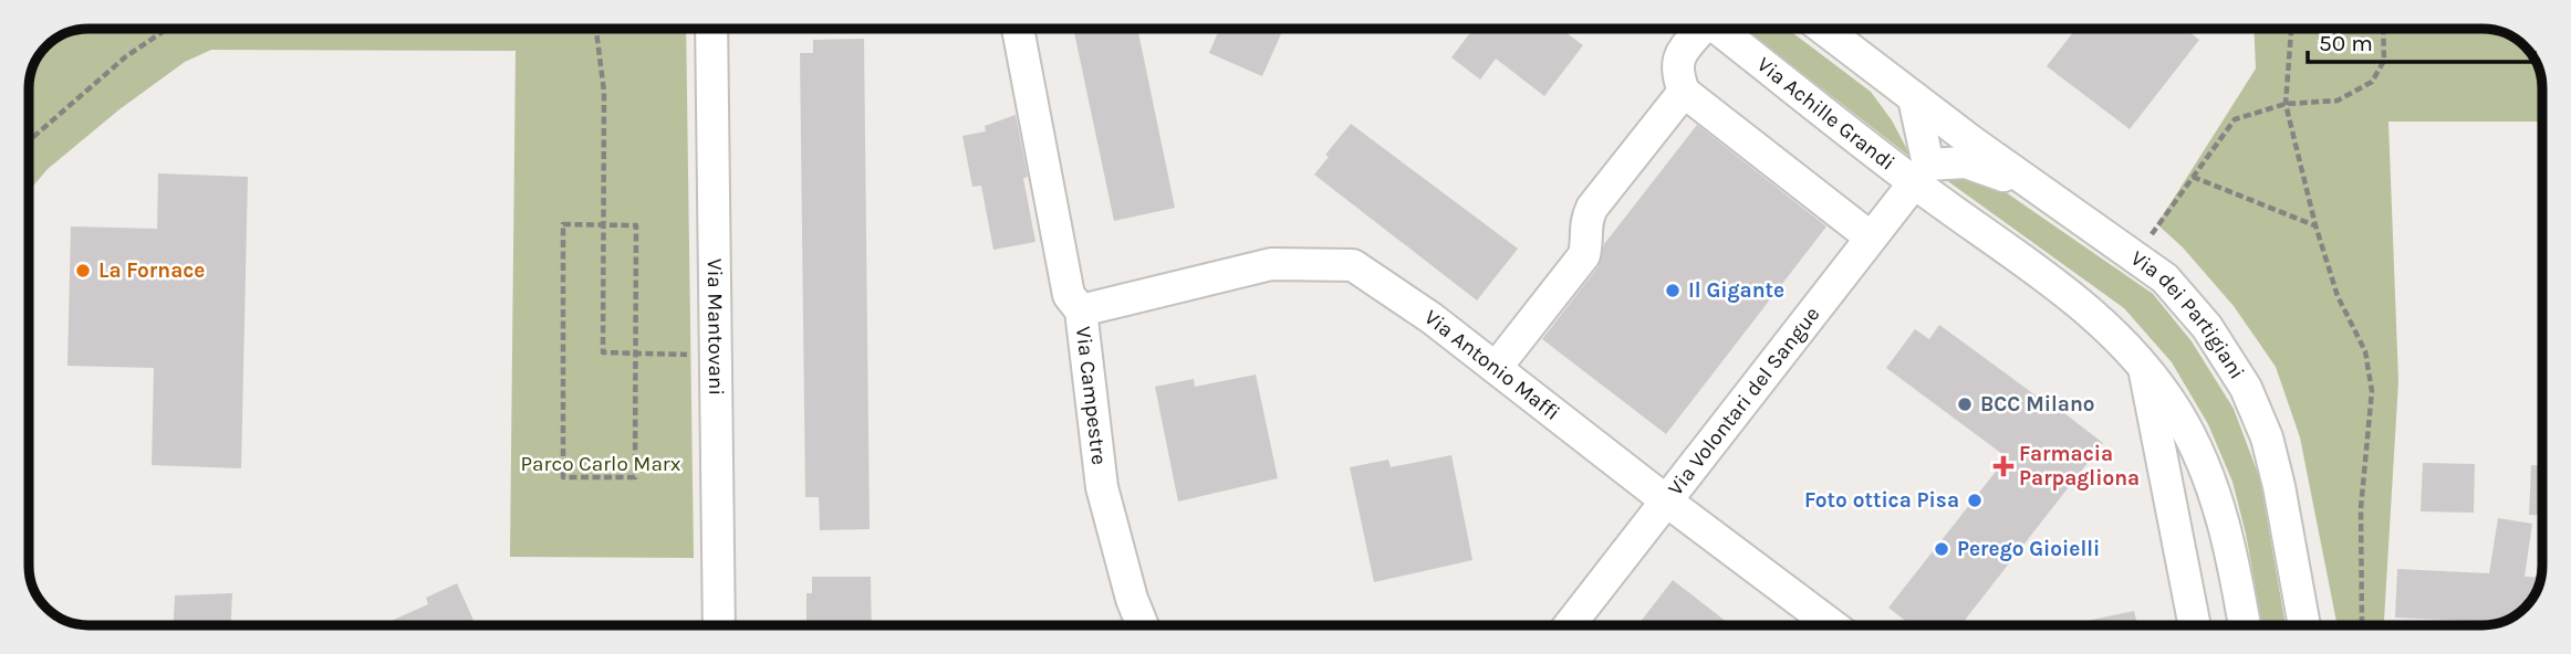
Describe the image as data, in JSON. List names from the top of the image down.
{
  "streets": {
    "street": [
      "Via Achille Grandi",
      "Via dei Partigiani",
      "Via Mantovani",
      "Via Antonio Maffi",
      "Via Campestre",
      "Via Volontari del Sangue"
    ]
  },
  "crossings": [
    ["Via Achille Grandi", "Via Volontari del Sangue"],
    ["Via Antonio Maffi", "Via Campestre"],
    ["Via Antonio Maffi", "Via Volontari del Sangue"]
  ],
  "parks": ["Parco Carlo Marx"],
  "places": {
    "other": [
      "La Fornace",
      "Il Gigante",
      "BCC Milano",
      "Foto ottica Pisa",
      "Perego Gioielli"
    ],
    "health": ["Farmacia Parpagliona"]
  },
  "scale_bar": "50 m"
}
